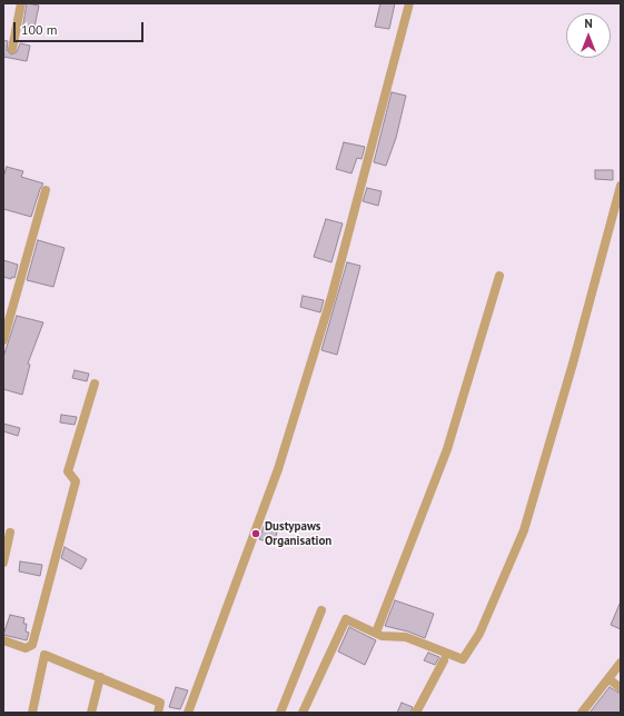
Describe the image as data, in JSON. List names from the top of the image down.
{
  "places": ["Dustypaws Organisation"],
  "scale_bar": "100 m",
  "north": "top"
}
